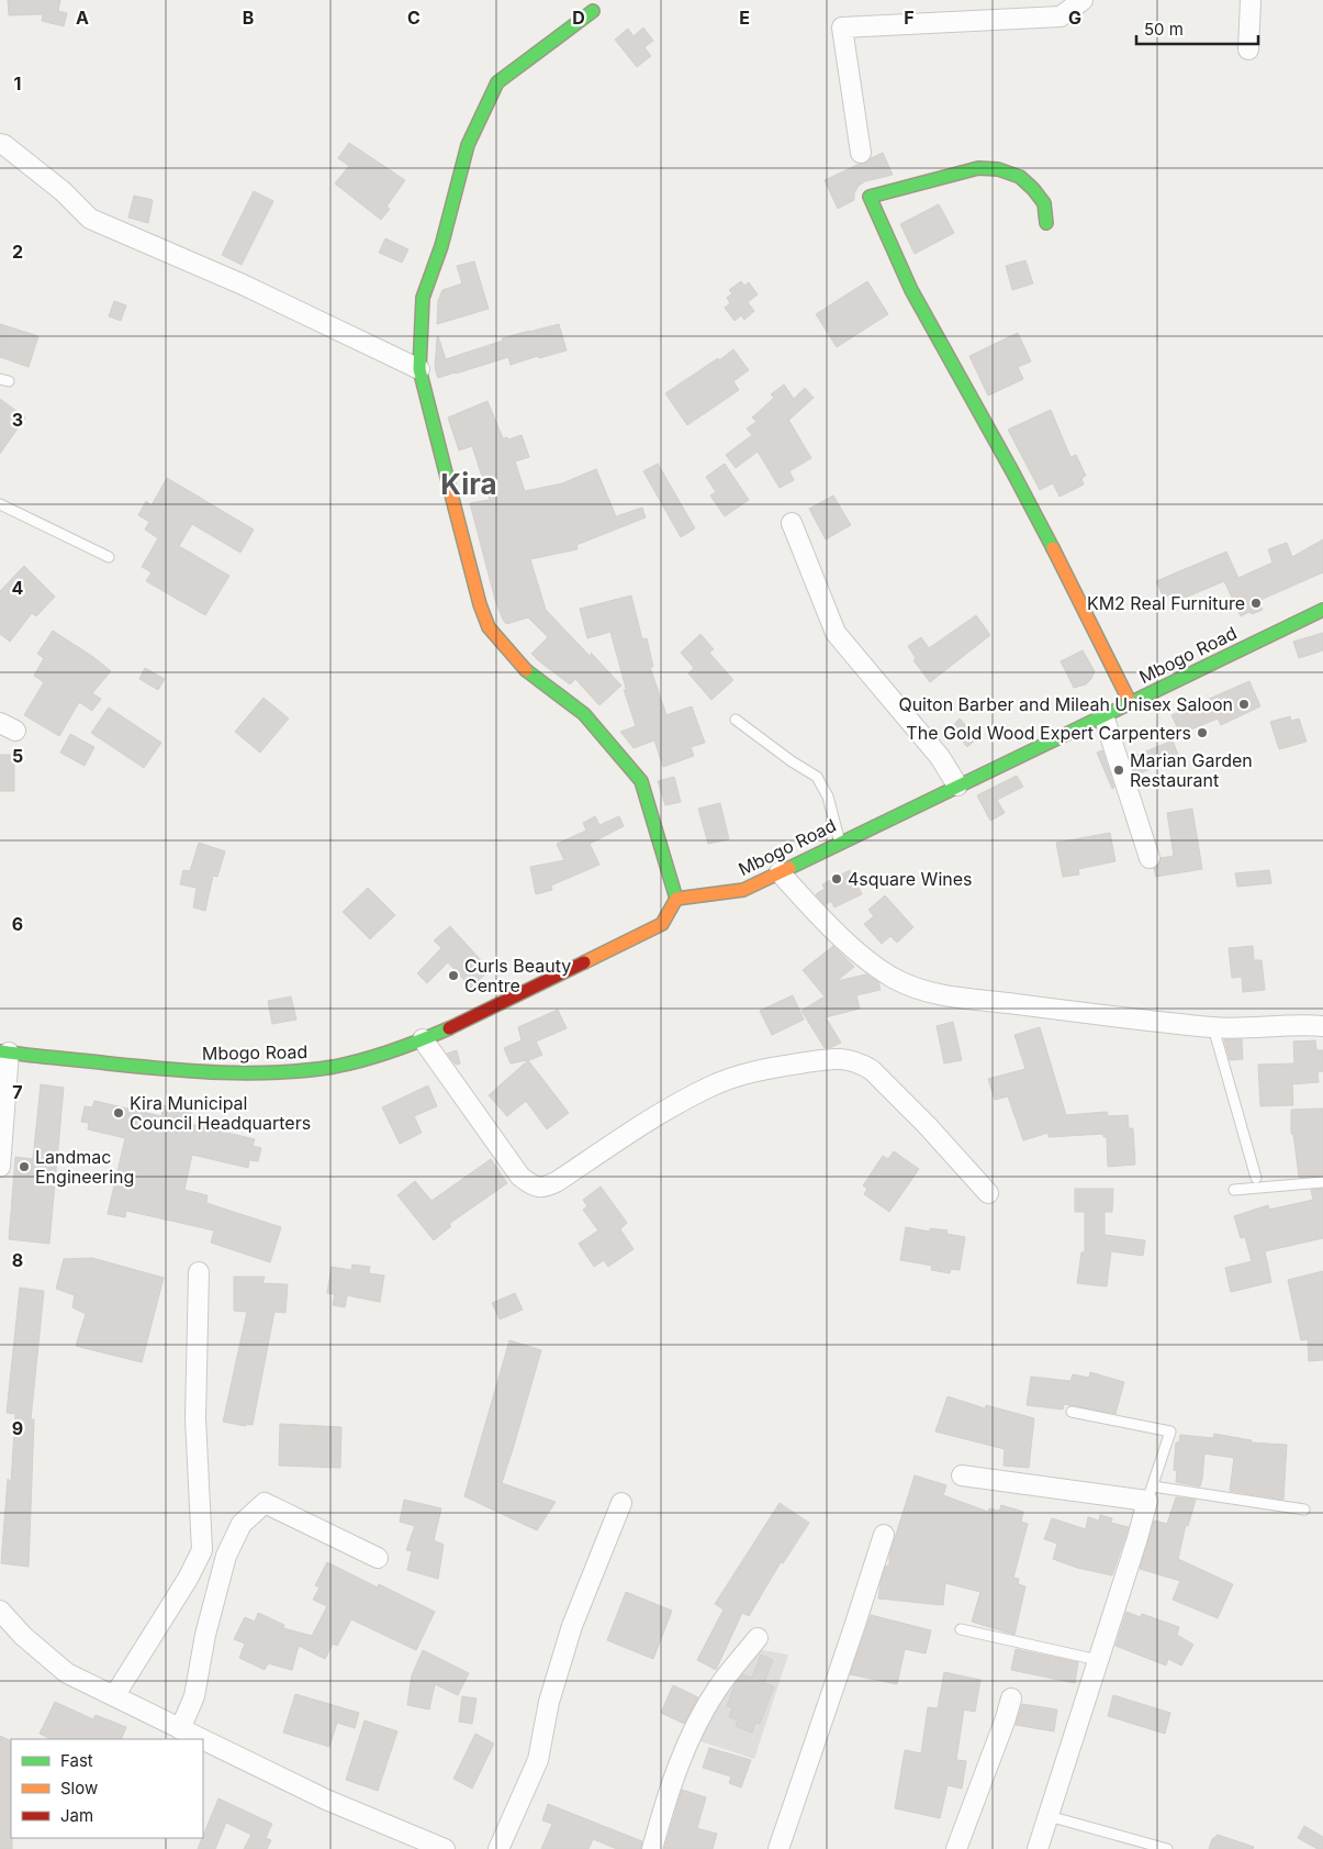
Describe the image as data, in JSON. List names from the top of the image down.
{
  "streets": {
    "street": ["Mbogo Road"]
  },
  "districts": ["Kira"],
  "places": [
    "KM2 Real Furniture",
    "Quiton Barber and Mileah Unisex Saloon",
    "The Gold Wood Expert Carpenters",
    "Marian Garden Restaurant",
    "4square Wines",
    "Curls Beauty Centre",
    "Kira Municipal Council Headquarters",
    "Landmac Engineering"
  ],
  "legend": ["Fast", "Slow", "Jam"],
  "scale_bar": "50 m",
  "grid": {
    "columns": [
      "A",
      "B",
      "C",
      "D",
      "E",
      "F",
      "G"
    ],
    "rows": [
      "1",
      "2",
      "3",
      "4",
      "5",
      "6",
      "7",
      "8",
      "9"
    ]
  }
}
